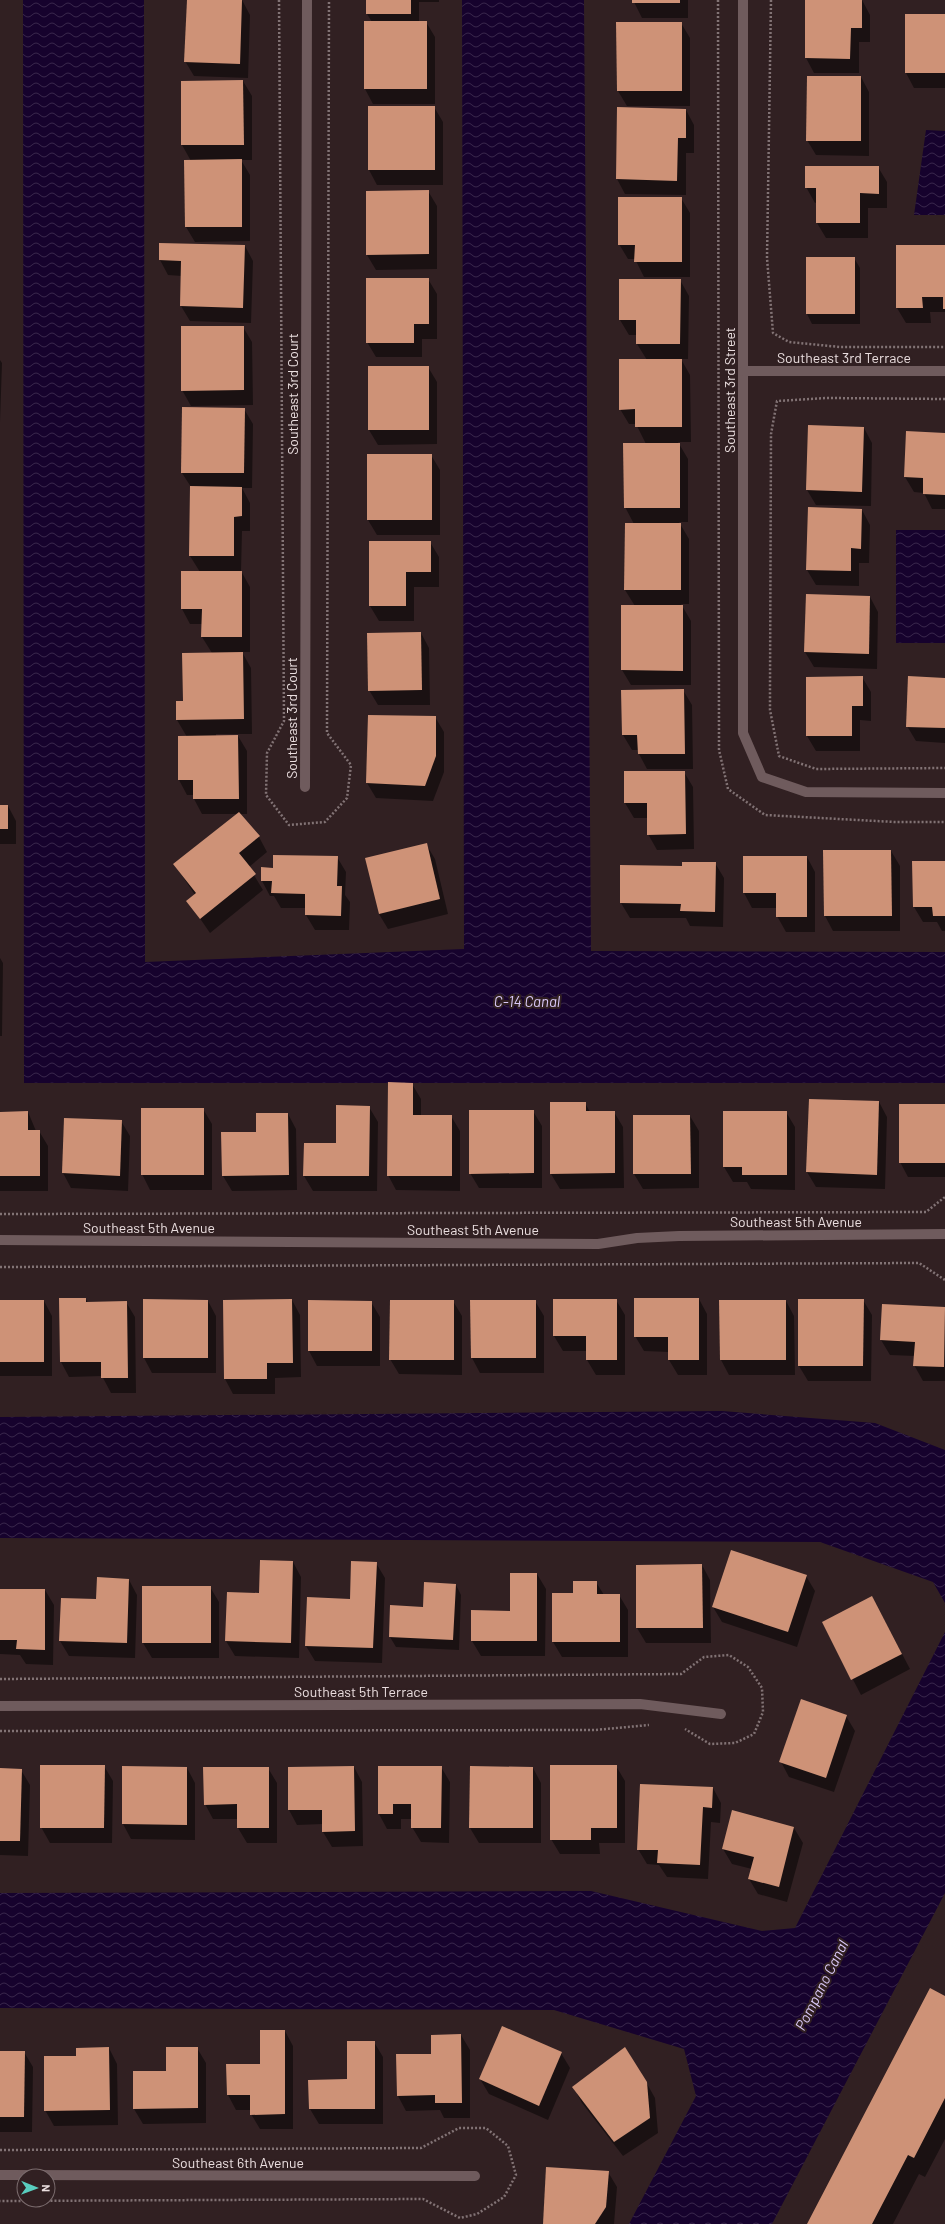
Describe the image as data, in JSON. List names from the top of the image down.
{
  "streets": {
    "street": [
      "Southeast 3rd Terrace",
      "Southeast 3rd Street",
      "Southeast 3rd Court",
      "Southeast 5th Avenue",
      "Southeast 5th Terrace",
      "Southeast 6th Avenue"
    ]
  },
  "crossings": [
    ["Southeast 3rd Terrace", "Southeast 3rd Street"]
  ],
  "water": ["C-14 Canal", "Pompano Canal"],
  "north": "right"
}
